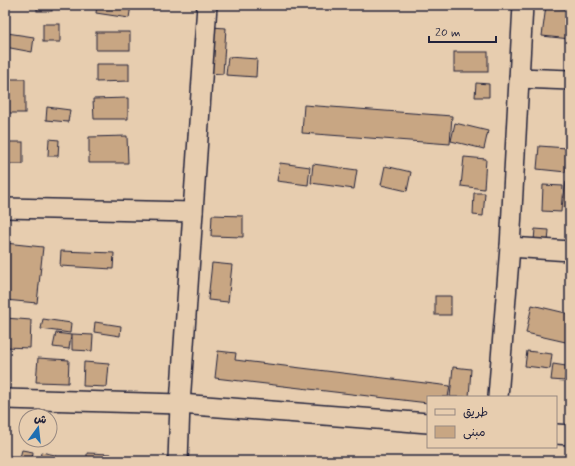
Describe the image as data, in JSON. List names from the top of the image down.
{
  "legend": ["طريق", "مبنى"],
  "scale_bar": "20 m",
  "north": "top"
}
